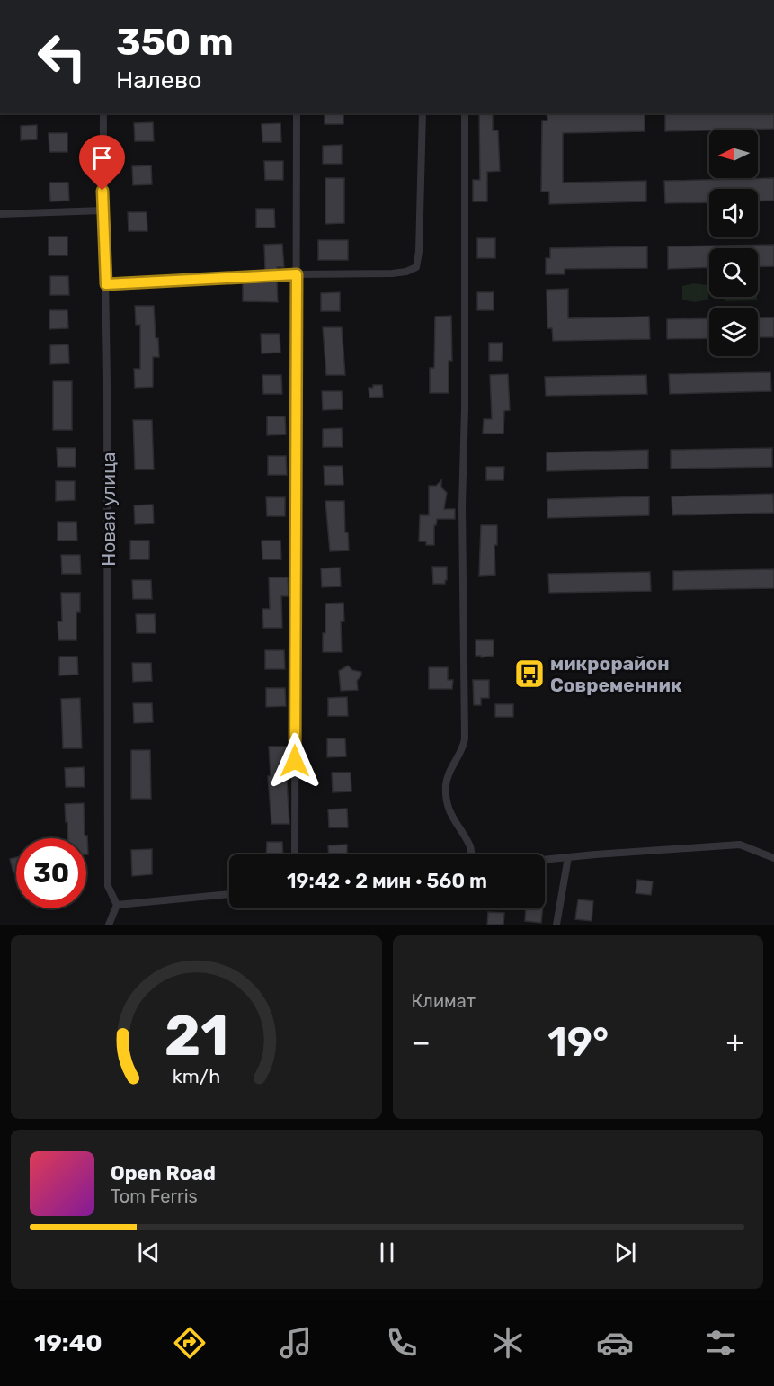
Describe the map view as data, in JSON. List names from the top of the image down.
{
  "streets": {
    "street": ["Новая улица"]
  },
  "places": {
    "bus stop": ["микрорайон Современник"]
  },
  "north": "left",
  "page": {
    "turn": ["350 m", "Налево"],
    "limit": "30",
    "trip": "19:42 · 2 мин · 560 m",
    "tile": "Климат",
    "heat": ["−", "19°", "+"],
    "song": ["Open Road", "Tom Ferris"],
    "tabs": "19:40",
    "gauge": ["21", "km/h"]
  }
}
